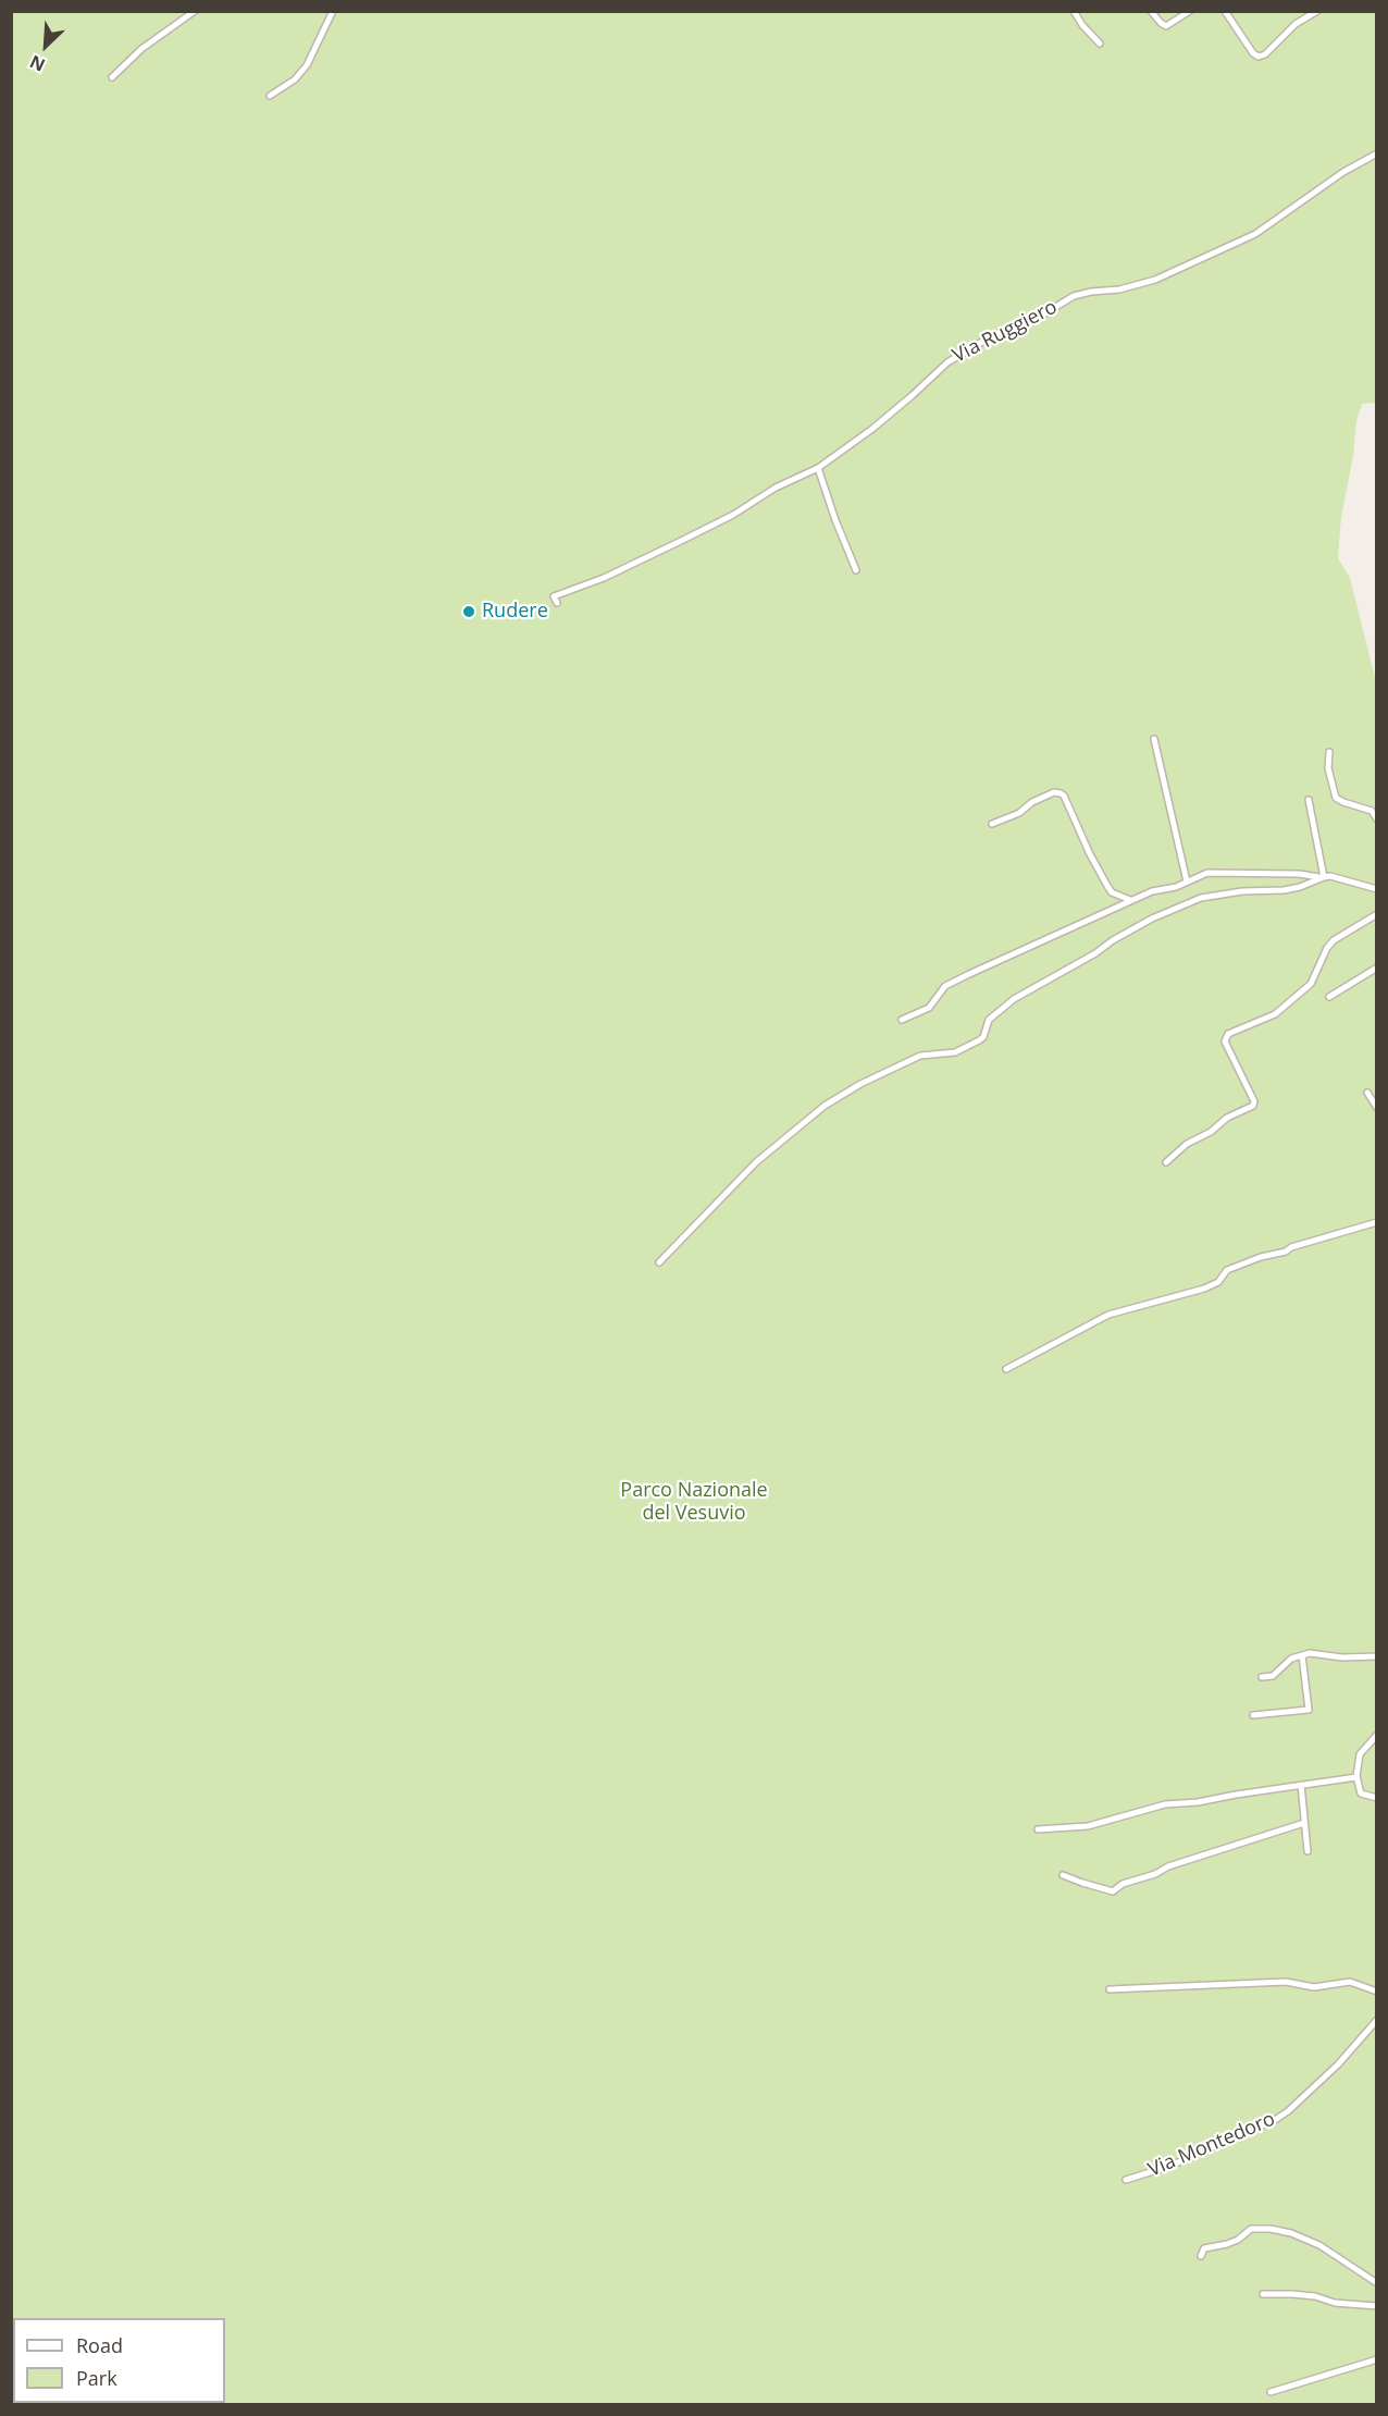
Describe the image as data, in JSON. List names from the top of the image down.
{
  "streets": {
    "street": ["Via Ruggiero", "Via Montedoro"]
  },
  "parks": ["Parco Nazionale del Vesuvio"],
  "places": ["Rudere"],
  "legend": ["Road", "Park"],
  "north": "bottom left"
}
